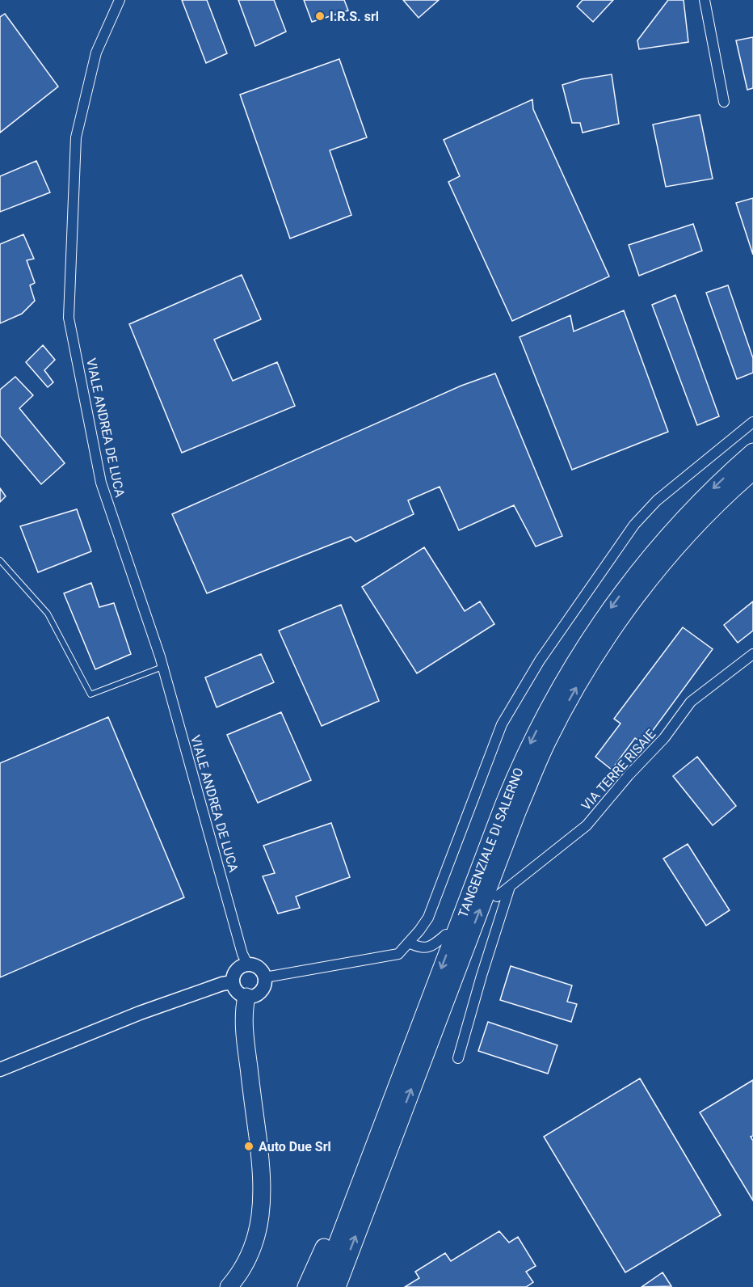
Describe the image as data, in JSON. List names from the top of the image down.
{
  "streets": {
    "highway": ["TANGENZIALE DI SALERNO"],
    "street": ["VIALE ANDREA DE LUCA", "VIA TERRE RISAIE"]
  },
  "places": ["I.R.S. srl", "Auto Due Srl"]
}
